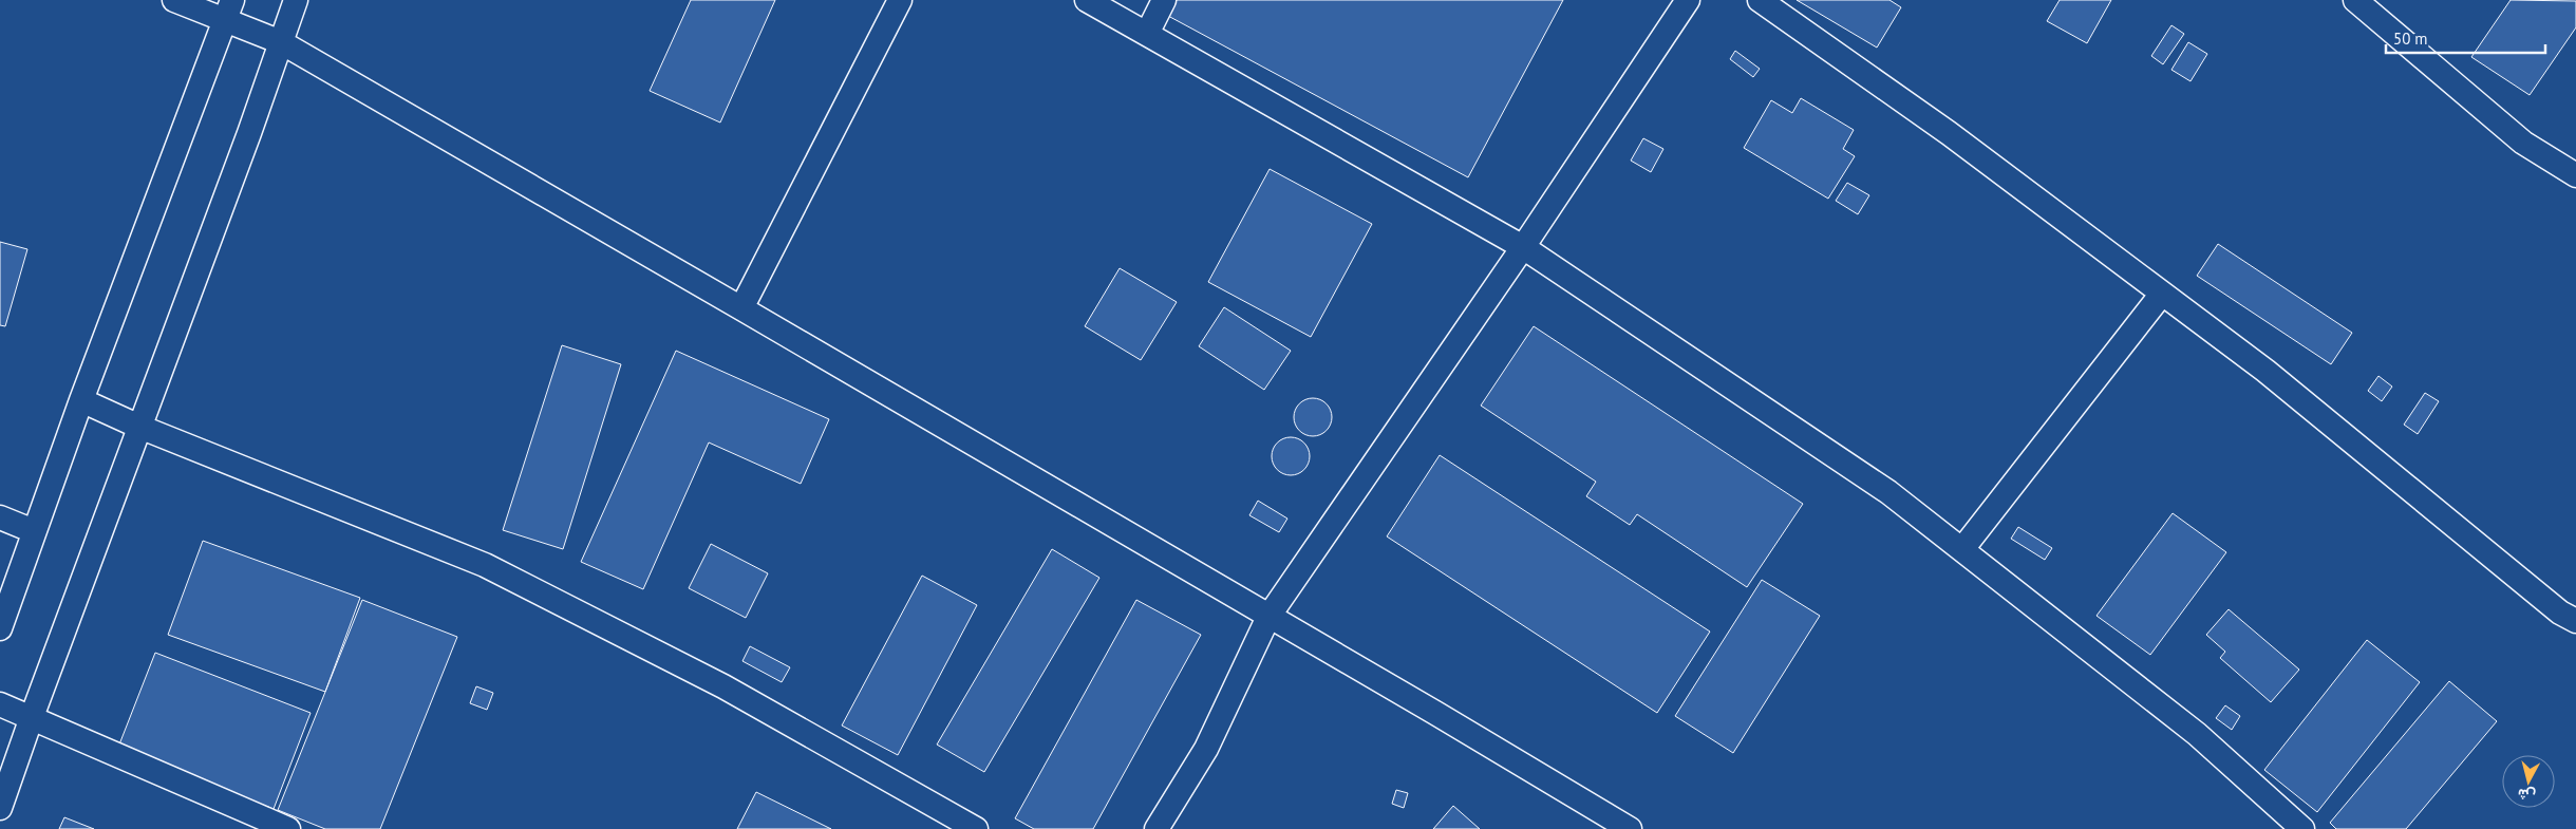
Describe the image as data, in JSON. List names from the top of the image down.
{
  "scale_bar": "50 m",
  "north": "bottom"
}
